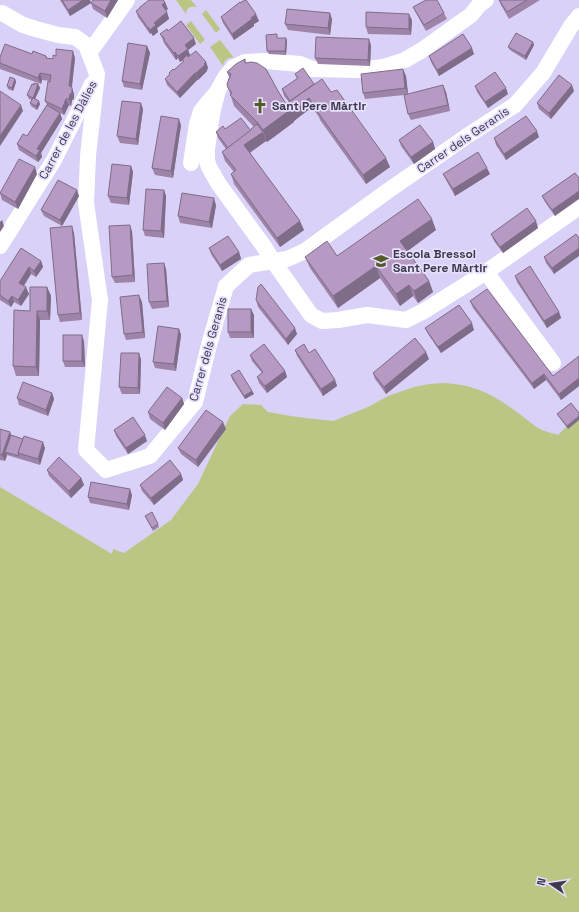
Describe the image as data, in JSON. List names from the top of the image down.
{
  "streets": {
    "street": ["Carrer de les Dàlies", "Carrer dels Geranis"]
  },
  "crossings": [
    ["Carrer de les Dàlies", "Carrer dels Geranis"]
  ],
  "places": {
    "church": ["Sant Pere Màrtir"],
    "school or university": ["Escola Bressol Sant Pere Màrtir"]
  },
  "north": "left"
}
